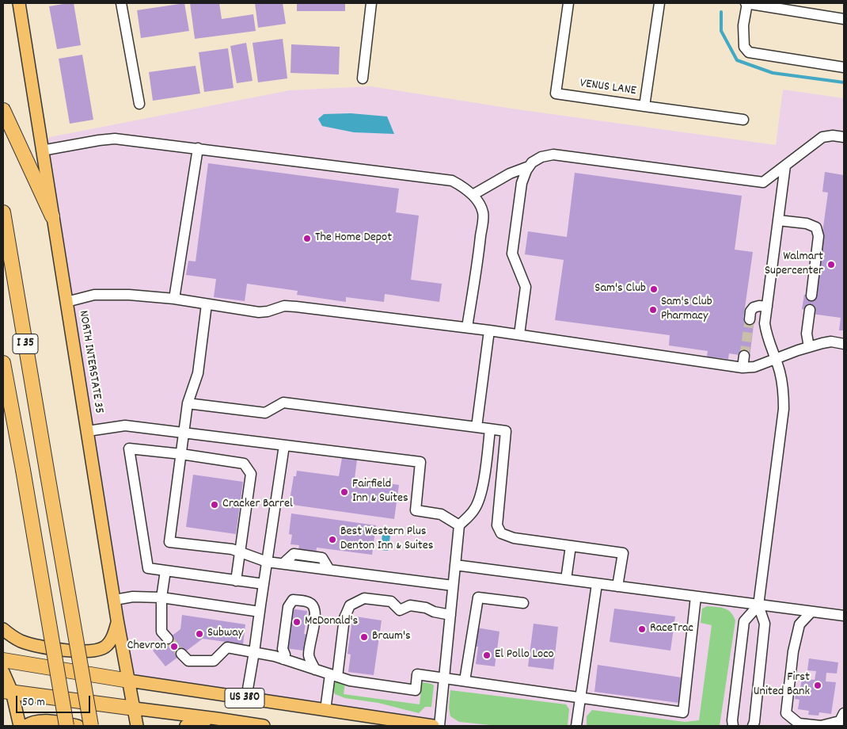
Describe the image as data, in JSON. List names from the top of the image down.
{
  "streets": {
    "highway": ["I 35", "US 380"],
    "main road": ["NORTH INTERSTATE 35"],
    "street": ["VENUS LANE"]
  },
  "crossings": [
    ["NORTH INTERSTATE 35", "US 380"]
  ],
  "places": [
    "The Home Depot",
    "Walmart Supercenter",
    "Sam's Club",
    "Sam's Club Pharmacy",
    "Fairfield Inn & Suites",
    "Cracker Barrel",
    "Best Western Plus Denton Inn & Suites",
    "McDonald's",
    "RaceTrac",
    "Subway",
    "Braum's",
    "Chevron",
    "El Pollo Loco",
    "First United Bank"
  ],
  "scale_bar": "50 m"
}
